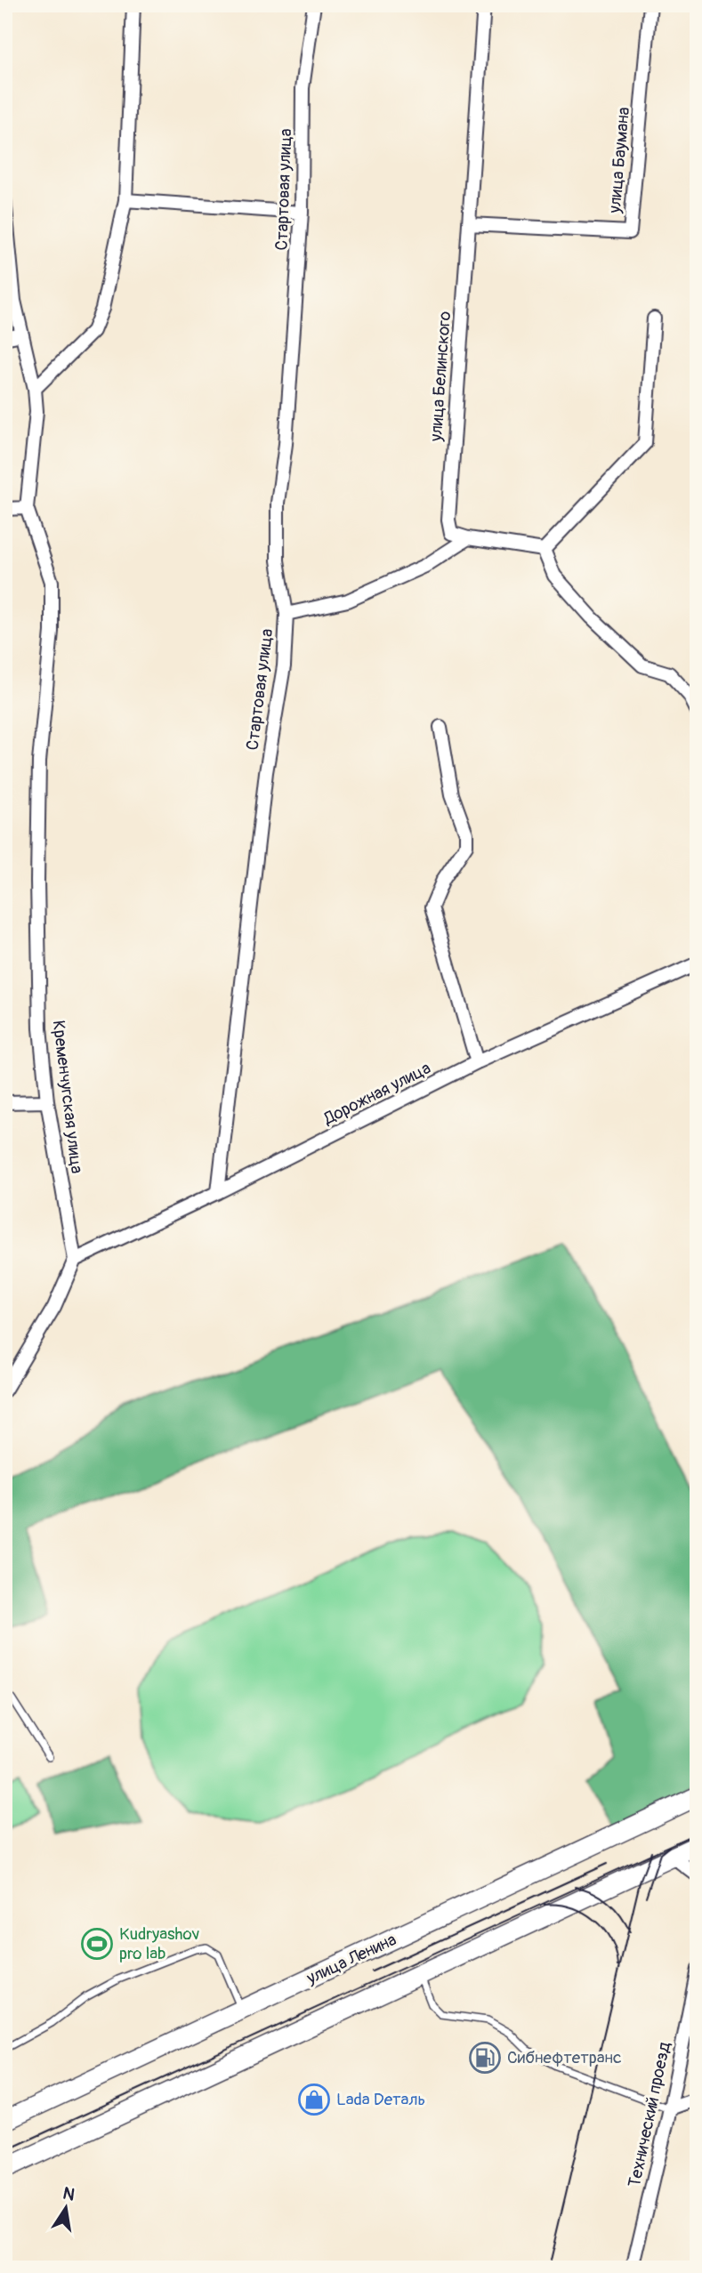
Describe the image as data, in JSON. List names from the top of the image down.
{
  "streets": {
    "main road": ["улица Ленина"],
    "street": [
      "улица Баумана",
      "Стартовая улица",
      "улица Белинского",
      "Дорожная улица",
      "Кременчугская улица",
      "Технический проезд"
    ]
  },
  "crossings": [
    ["улица Баумана", "улица Белинского"],
    ["Стартовая улица", "Дорожная улица"],
    ["Дорожная улица", "Кременчугская улица"]
  ],
  "places": {
    "sports": ["Kudryashov pro lab"],
    "fuel station": ["Сибнефтетранс"],
    "shop": ["Lada Dеталь"]
  },
  "north": "top"
}
